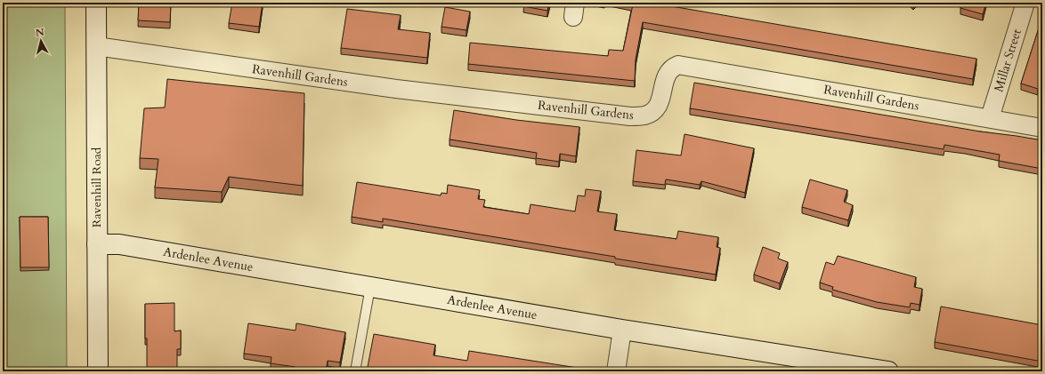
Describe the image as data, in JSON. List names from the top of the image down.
{
  "streets": {
    "street": [
      "Millar Street",
      "Ravenhill Gardens",
      "Ravenhill Road",
      "Ardenlee Avenue"
    ]
  },
  "crossings": [
    ["Millar Street", "Ravenhill Gardens"],
    ["Ravenhill Gardens", "Ravenhill Road"],
    ["Ravenhill Road", "Ardenlee Avenue"]
  ],
  "north": "top"
}
